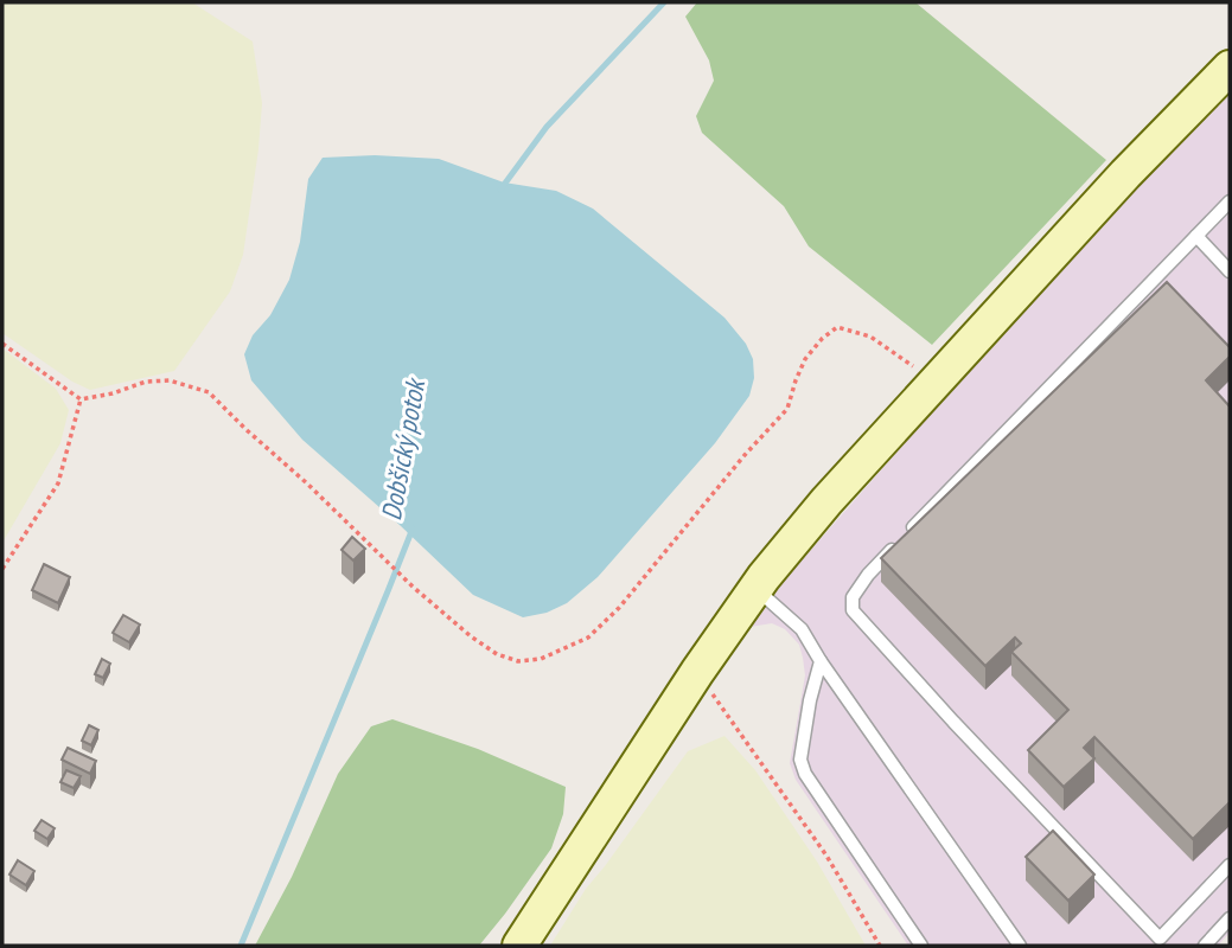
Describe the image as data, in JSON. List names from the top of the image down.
{
  "water": ["Dobšický potok"]
}
